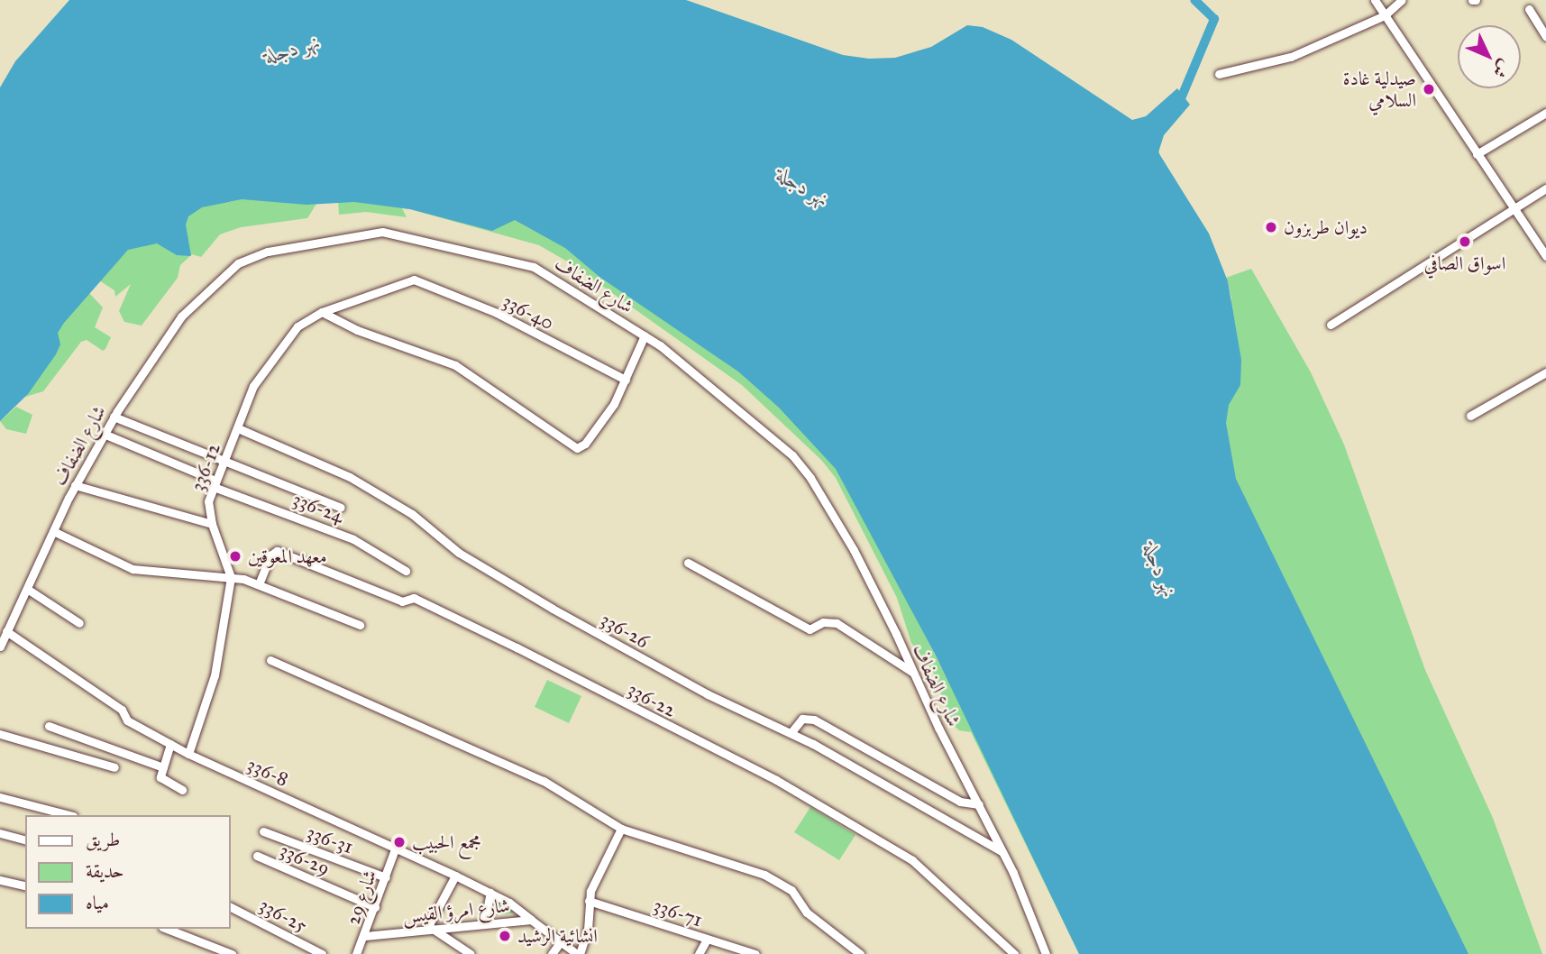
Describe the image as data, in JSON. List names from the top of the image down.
{
  "streets": {
    "street": [
      "شارع الضفاف",
      "336-40",
      "336-12",
      "336-24",
      "336-26",
      "336-22",
      "336-8",
      "336-31",
      "336-29",
      "شارع 29",
      "شارع امرؤ القيس",
      "336-71",
      "336-25"
    ]
  },
  "crossings": [
    ["شارع الضفاف", "336-24"],
    ["شارع الضفاف", "336-26"],
    ["شارع الضفاف", "336-8"],
    ["336-40", "336-12"],
    ["336-12", "336-24"],
    ["336-12", "336-26"],
    ["336-12", "336-8"],
    ["336-8", "شارع 29"],
    ["336-8", "شارع امرؤ القيس"],
    ["336-31", "شارع 29"],
    ["336-29", "شارع 29"],
    ["شارع 29", "شارع امرؤ القيس"]
  ],
  "water": ["نهر دجلة"],
  "places": [
    "صيدلية غادة السلامي",
    "ديوان طربزون",
    "اسواق الصافي",
    "معهد المعوقين",
    "مجمع الحبيب",
    "انشائية الرشيد"
  ],
  "legend": ["طريق", "حديقة", "مياه"],
  "north": "bottom right"
}
